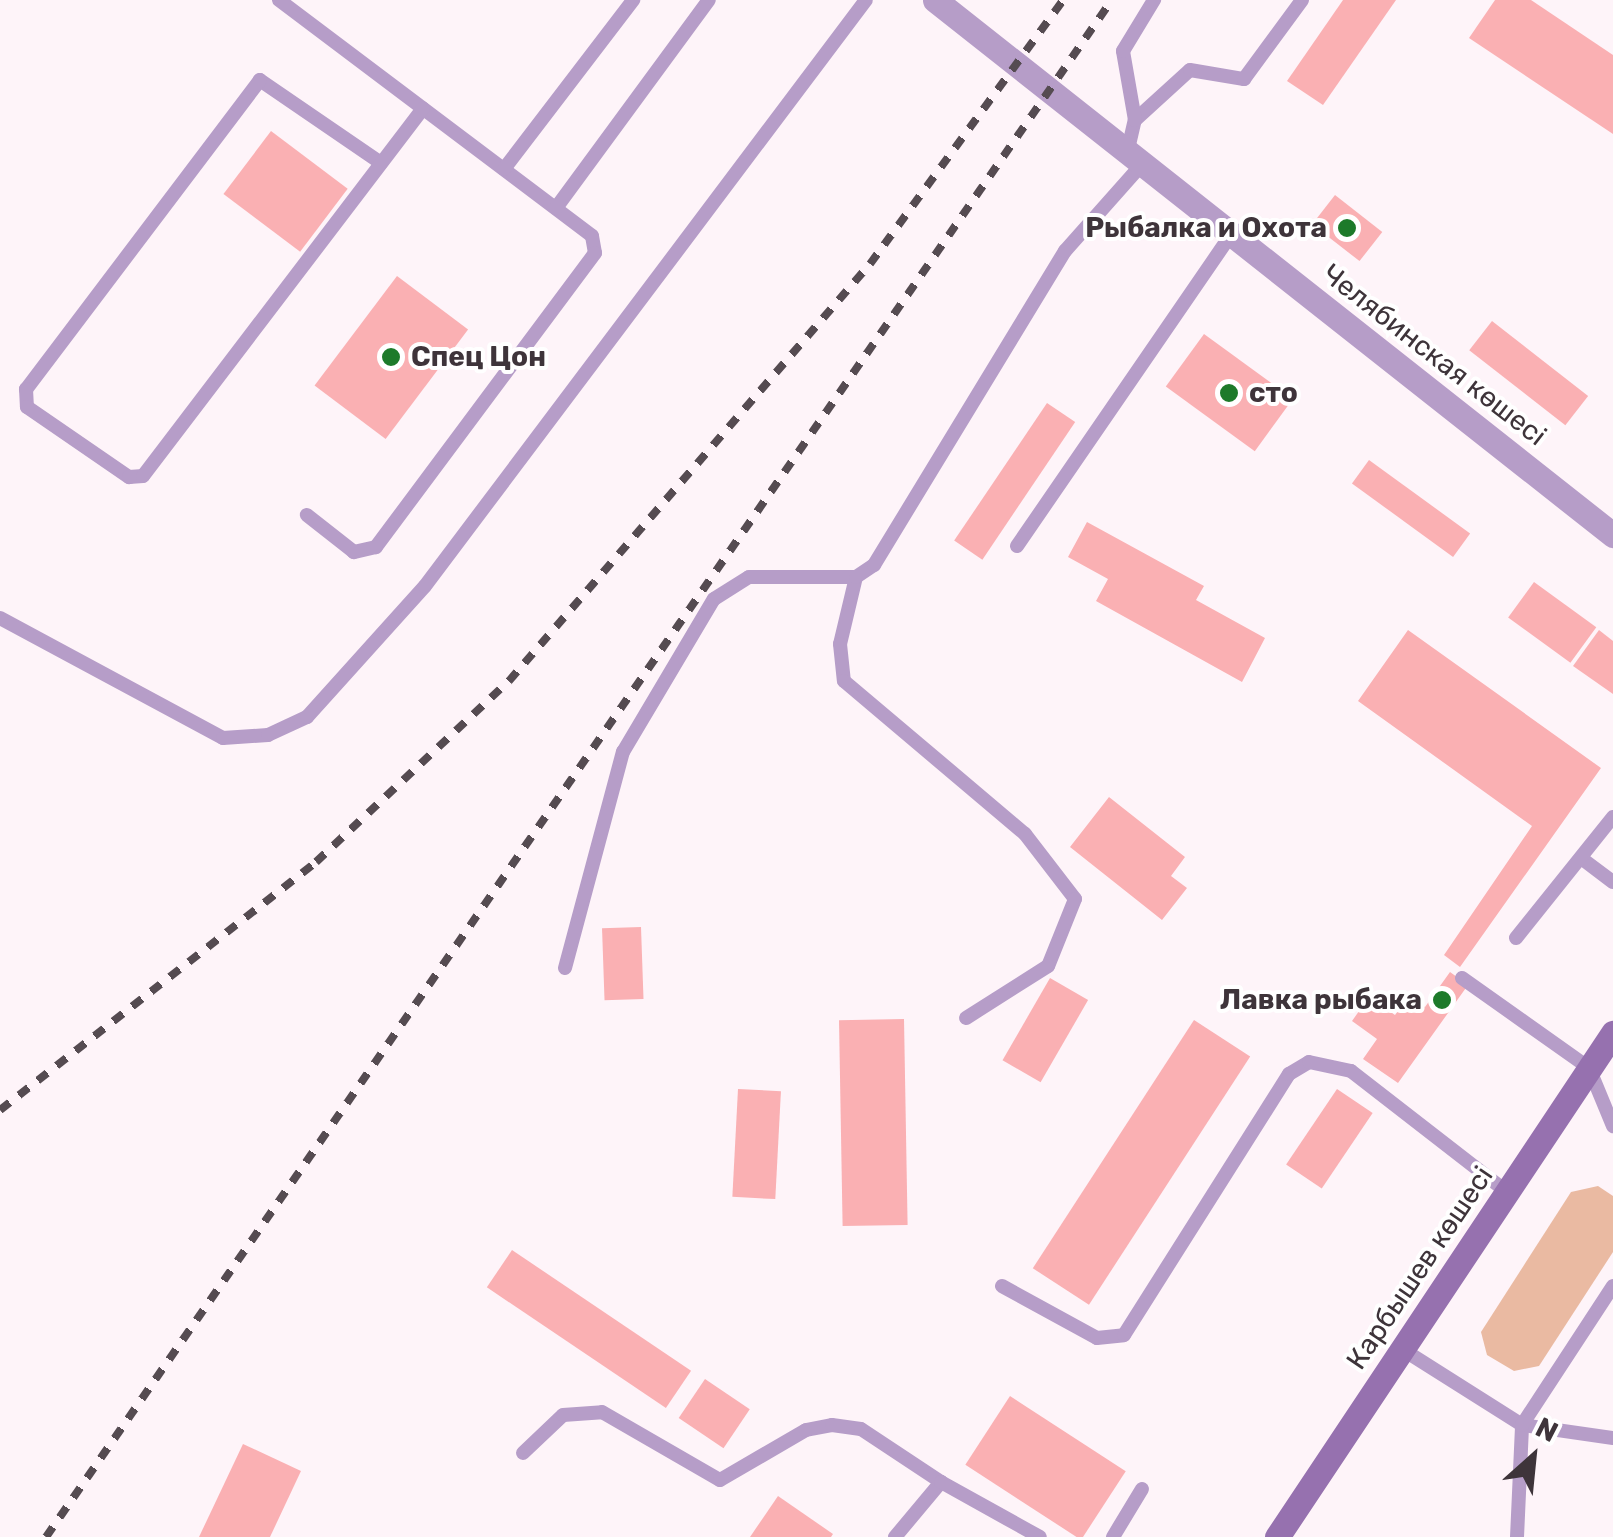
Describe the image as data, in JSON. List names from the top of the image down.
{
  "streets": {
    "main road": ["Карбышев көшесі"],
    "street": ["Челябинская көшесі"]
  },
  "places": [
    "Рыбалка и Охота",
    "Спец Цон",
    "сто",
    "Лавка рыбака"
  ],
  "north": "top right"
}
